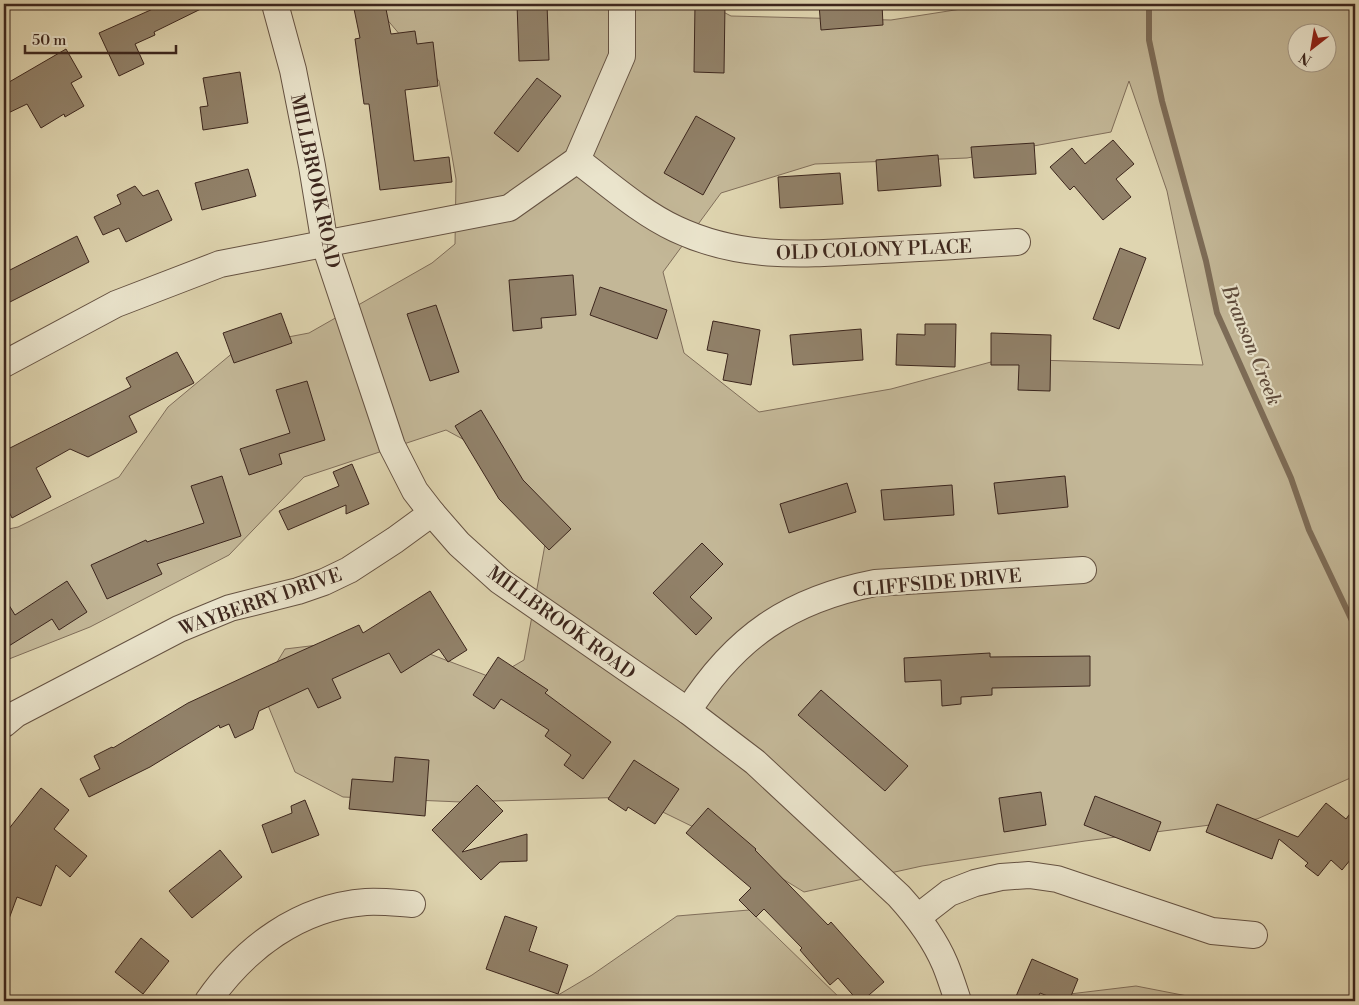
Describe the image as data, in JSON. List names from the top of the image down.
{
  "streets": {
    "street": [
      "MILLBROOK ROAD",
      "OLD COLONY PLACE",
      "CLIFFSIDE DRIVE",
      "WAYBERRY DRIVE"
    ]
  },
  "crossings": [
    ["MILLBROOK ROAD", "CLIFFSIDE DRIVE"],
    ["MILLBROOK ROAD", "WAYBERRY DRIVE"]
  ],
  "water": ["Branson Creek"],
  "scale_bar": "50 m",
  "north": "bottom left"
}
